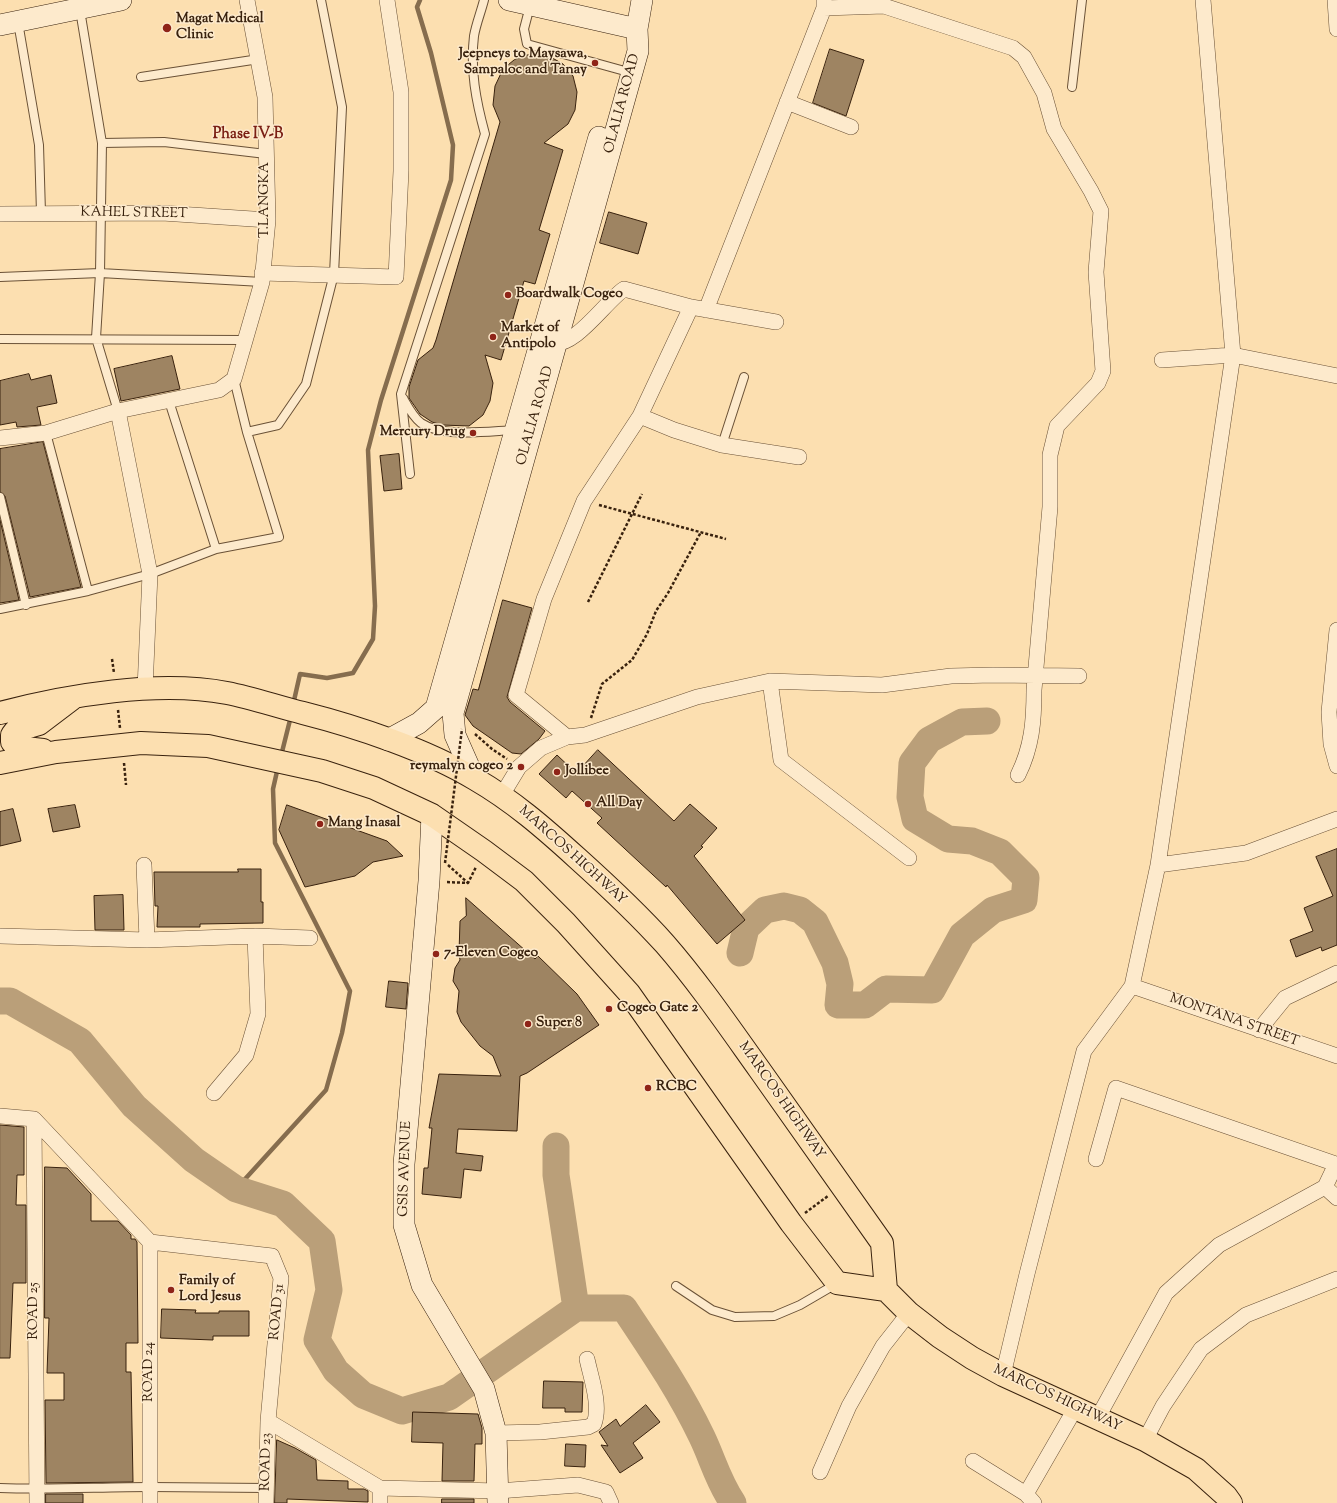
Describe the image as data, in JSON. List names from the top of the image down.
{
  "streets": {
    "main road": ["OLALIA ROAD", "MARCOS HIGHWAY", "GSIS AVENUE"],
    "street": [
      "T.LANGKA",
      "KAHEL STREET",
      "MONTANA STREET",
      "ROAD 25",
      "ROAD 31",
      "ROAD 24",
      "ROAD 23"
    ]
  },
  "crossings": [
    ["OLALIA ROAD", "MARCOS HIGHWAY"],
    ["T.LANGKA", "KAHEL STREET"],
    ["ROAD 31", "ROAD 24"],
    ["ROAD 31", "ROAD 23"]
  ],
  "districts": ["Phase IV-B"],
  "places": [
    "Magat Medical Clinic",
    "Jeepneys to Maysawa, Sampaloc and Tanay",
    "Boardwalk Cogeo",
    "Market of Antipolo",
    "Mercury Drug",
    "reymalyn cogeo 2",
    "Jollibee",
    "All Day",
    "Mang Inasal",
    "7-Eleven Cogeo",
    "Cogeo Gate 2",
    "Super 8",
    "RCBC",
    "Family of Lord Jesus"
  ]
}
